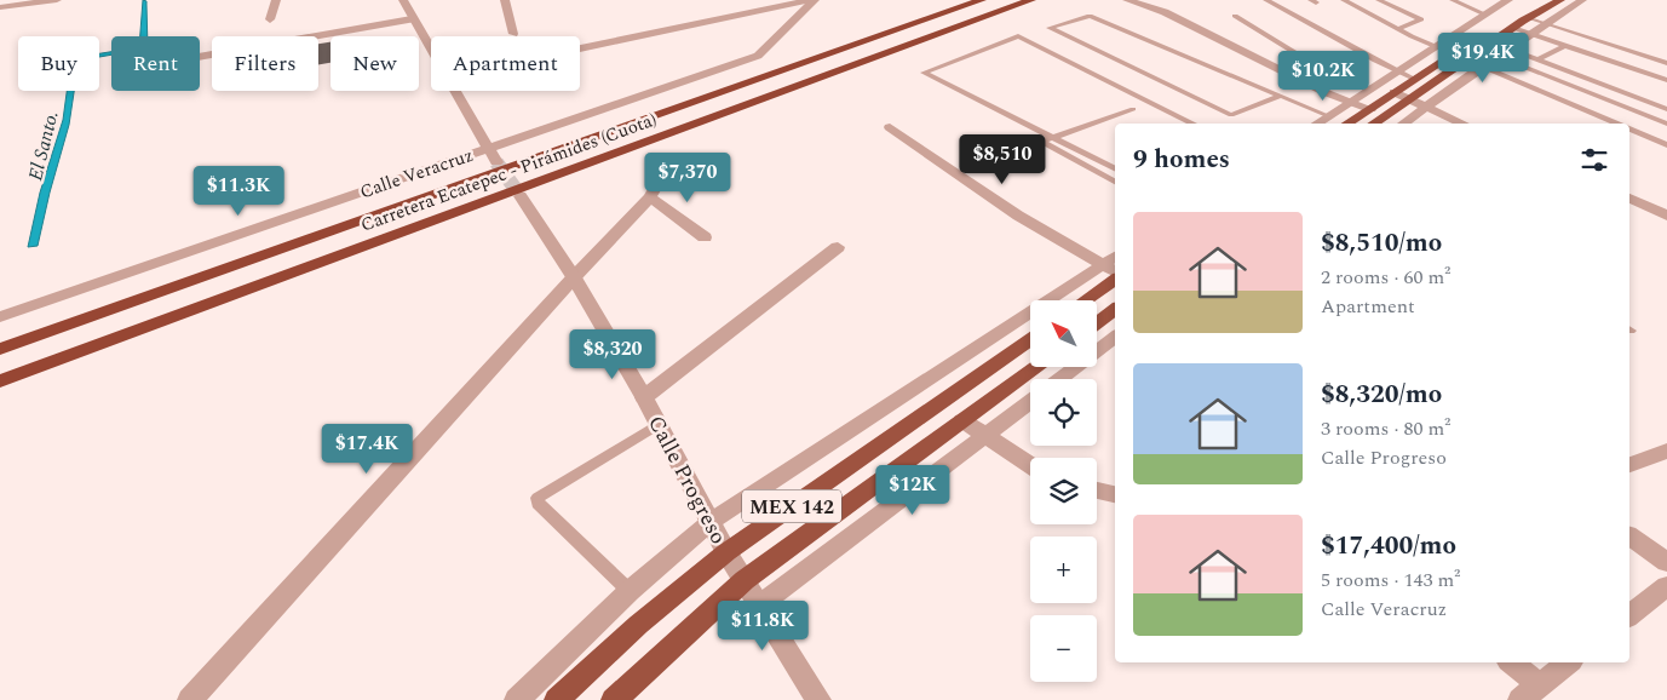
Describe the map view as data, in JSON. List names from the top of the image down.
{
  "streets": {
    "highway": ["Carretera Ecatepec - Pirámides (Cuota)", "MEX 142"],
    "street": ["Calle Veracruz", "Calle Progreso"]
  },
  "crossings": [
    ["Calle Progreso", "MEX 142"]
  ],
  "water": ["El Santo."],
  "north": "top left",
  "page": {
    "price": [
      "$19.4K",
      "$10.2K",
      "$8,510",
      "$7,370",
      "$11.3K",
      "$8,320",
      "$17.4K",
      "$12K",
      "$11.8K"
    ],
    "chip": [
      "Buy",
      "Rent",
      "Filters",
      "New",
      "Apartment"
    ],
    "heading": "9 homes",
    "list": [
      {
        "name": "$8,510/mo",
        "note": "2 rooms · 60 m² · Apartment"
      },
      {
        "name": "$8,320/mo",
        "note": "3 rooms · 80 m² · Calle Progreso"
      },
      {
        "name": "$17,400/mo",
        "note": "5 rooms · 143 m² · Calle Veracruz"
      }
    ],
    "map_buttons": ["+", "−"]
  }
}
